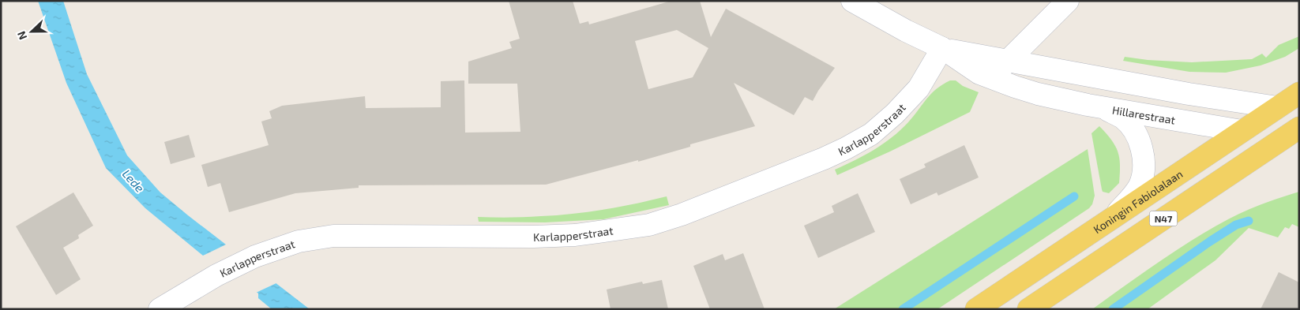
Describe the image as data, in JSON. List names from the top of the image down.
{
  "streets": {
    "main road": ["Hillarestraat", "Koningin Fabiolalaan", "N47"],
    "street": ["Karlapperstraat"]
  },
  "crossings": [
    ["Hillarestraat", "Karlapperstraat"],
    ["Hillarestraat", "Koningin Fabiolalaan"],
    ["Hillarestraat", "N47"]
  ],
  "water": ["Lede"],
  "north": "left"
}
